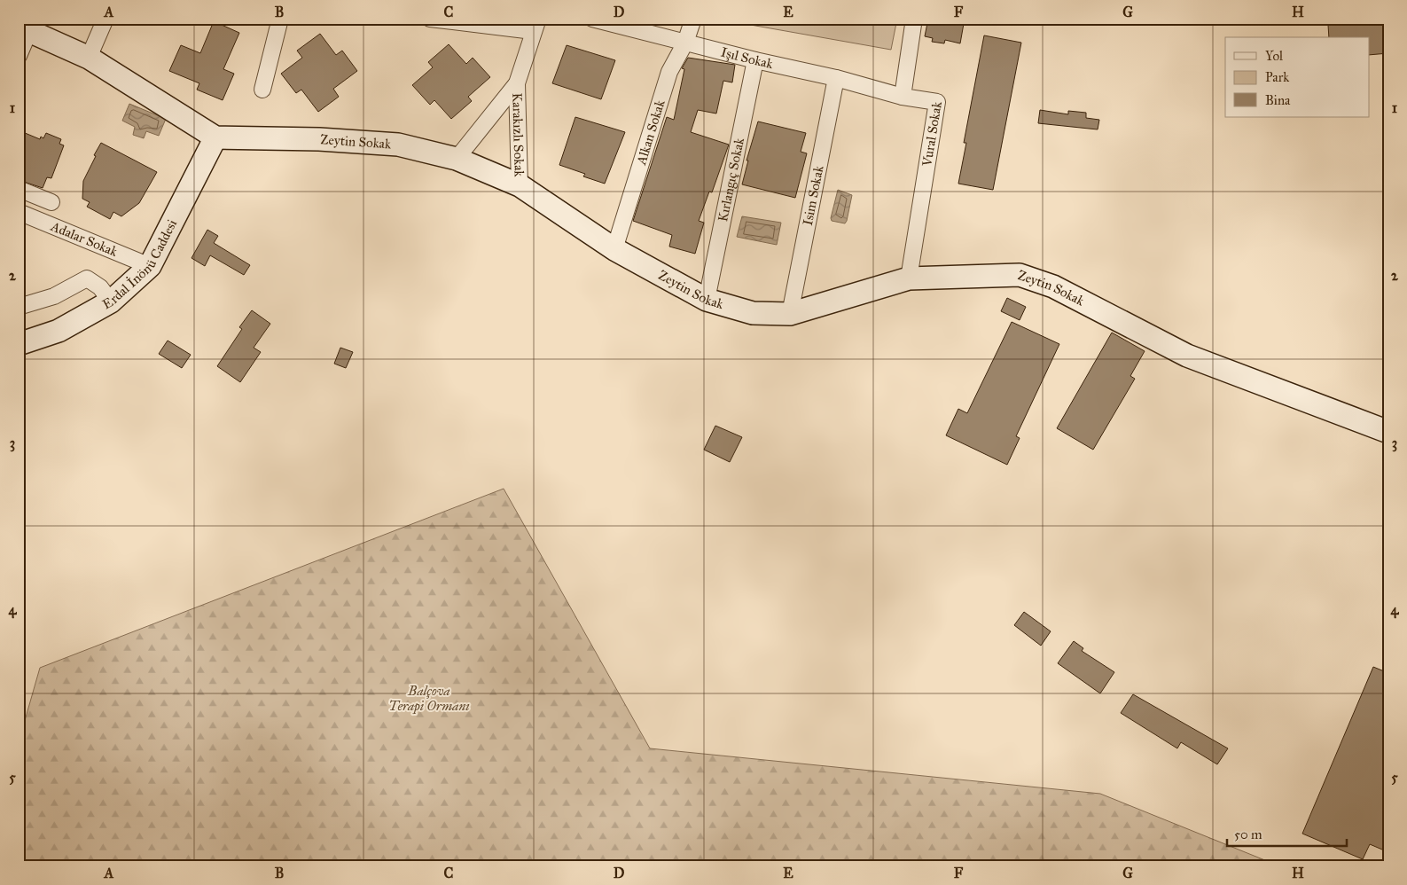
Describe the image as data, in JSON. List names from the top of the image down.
{
  "streets": {
    "street": [
      "Işıl Sokak",
      "Alkan Sokak",
      "Karakızlı Sokak",
      "Vural Sokak",
      "Zeytin Sokak",
      "Kırlangıç Sokak",
      "Isim Sokak",
      "Adalar Sokak",
      "Erdal İnönü Caddesi"
    ]
  },
  "crossings": [
    ["Işıl Sokak", "Alkan Sokak"],
    ["Işıl Sokak", "Vural Sokak"],
    ["Işıl Sokak", "Kırlangıç Sokak"],
    ["Işıl Sokak", "Isim Sokak"],
    ["Alkan Sokak", "Zeytin Sokak"],
    ["Karakızlı Sokak", "Zeytin Sokak"],
    ["Vural Sokak", "Zeytin Sokak"],
    ["Zeytin Sokak", "Kırlangıç Sokak"],
    ["Zeytin Sokak", "Isim Sokak"],
    ["Zeytin Sokak", "Erdal İnönü Caddesi"],
    ["Adalar Sokak", "Erdal İnönü Caddesi"]
  ],
  "parks": ["Balçova Terapi Ormanı"],
  "legend": ["Yol", "Park", "Bina"],
  "scale_bar": "50 m",
  "grid": {
    "columns": [
      "A",
      "B",
      "C",
      "D",
      "E",
      "F",
      "G",
      "H"
    ],
    "rows": [
      "1",
      "2",
      "3",
      "4",
      "5"
    ]
  }
}
